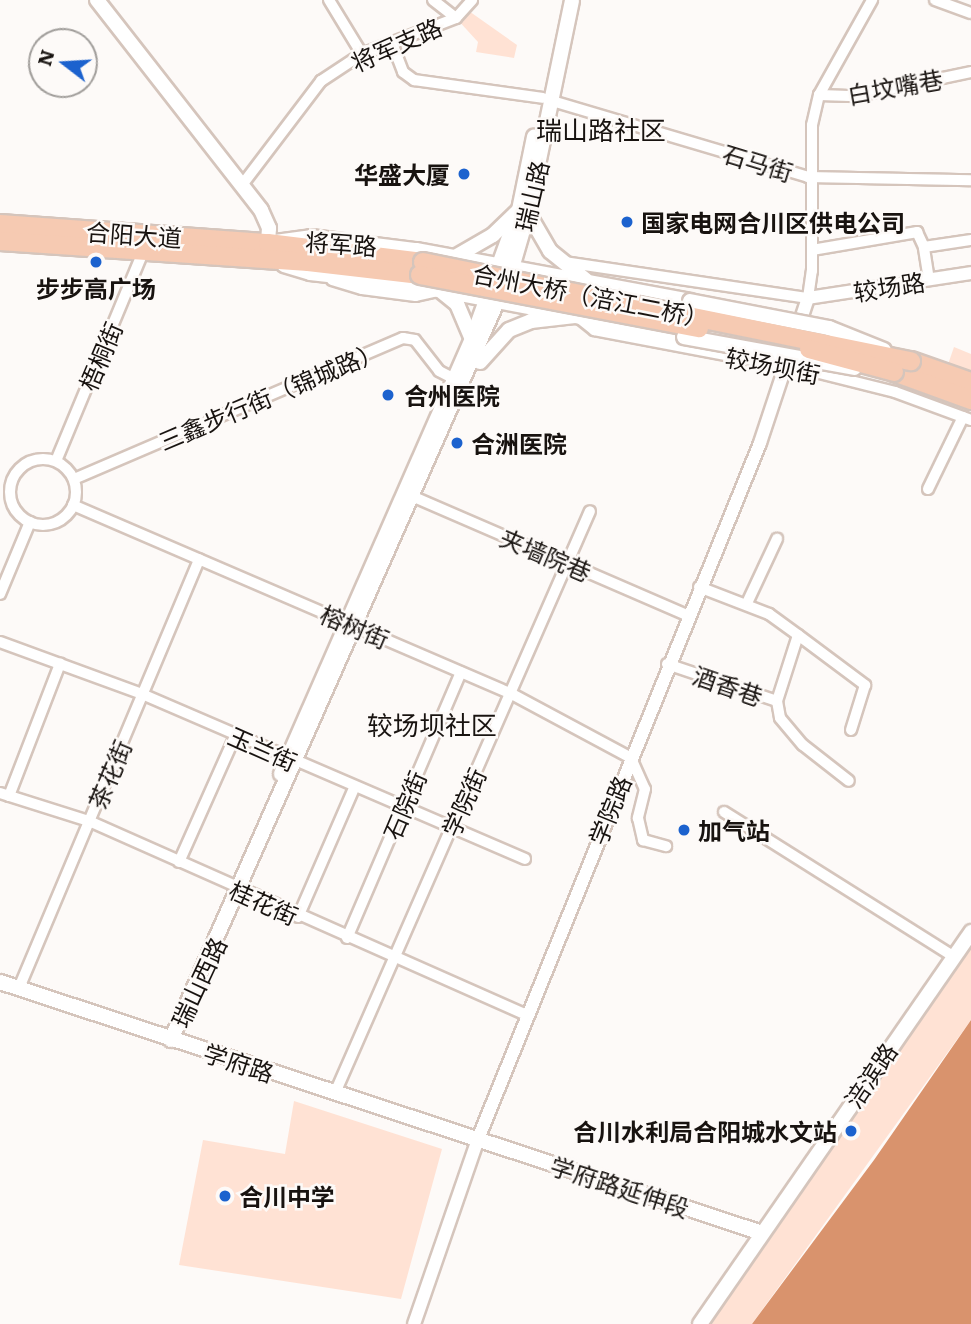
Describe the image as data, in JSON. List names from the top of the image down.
{
  "streets": {
    "highway": ["合阳大道", "合州大桥（涪江二桥）"],
    "main road": [
      "瑞山路",
      "将军路",
      "瑞山西路",
      "学府路",
      "涪滨路",
      "学府路延伸段"
    ],
    "street": [
      "将军支路",
      "白坟嘴巷",
      "石马街",
      "较场路",
      "梧桐街",
      "较场坝街",
      "三鑫步行街（锦城路）",
      "夹墙院巷",
      "榕树街",
      "酒香巷",
      "玉兰街",
      "茶花街",
      "学院街",
      "石院街",
      "学院路",
      "桂花街"
    ]
  },
  "crossings": [
    ["将军支路", "石马街"],
    ["石马街", "瑞山路"],
    ["瑞山路", "将军路"],
    ["瑞山路", "瑞山西路"],
    ["合阳大道", "将军路"],
    ["合阳大道", "合州大桥（涪江二桥）"],
    ["合阳大道", "梧桐街"],
    ["将军路", "合州大桥（涪江二桥）"],
    ["将军路", "较场坝街"],
    ["将军路", "瑞山西路"],
    ["较场路", "学院路"],
    ["梧桐街", "三鑫步行街（锦城路）"],
    ["梧桐街", "榕树街"],
    ["较场坝街", "学院路"],
    ["三鑫步行街（锦城路）", "榕树街"],
    ["三鑫步行街（锦城路）", "瑞山西路"],
    ["夹墙院巷", "学院街"],
    ["夹墙院巷", "学院路"],
    ["夹墙院巷", "瑞山西路"],
    ["榕树街", "茶花街"],
    ["榕树街", "学院街"],
    ["榕树街", "石院街"],
    ["榕树街", "学院路"],
    ["榕树街", "瑞山西路"],
    ["酒香巷", "学院路"],
    ["玉兰街", "茶花街"],
    ["玉兰街", "学院街"],
    ["玉兰街", "石院街"],
    ["玉兰街", "瑞山西路"],
    ["茶花街", "桂花街"],
    ["茶花街", "学府路"],
    ["学院街", "桂花街"],
    ["学院街", "学府路"],
    ["石院街", "桂花街"],
    ["学院路", "桂花街"],
    ["学院路", "学府路"],
    ["学院路", "学府路延伸段"],
    ["桂花街", "瑞山西路"],
    ["瑞山西路", "学府路"],
    ["学府路", "学府路延伸段"],
    ["涪滨路", "学府路延伸段"]
  ],
  "districts": ["瑞山路社区", "较场坝社区"],
  "places": [
    "华盛大厦",
    "国家电网合川区供电公司",
    "步步高广场",
    "合州医院",
    "合洲医院",
    "加气站",
    "合川水利局合阳城水文站",
    "合川中学"
  ],
  "north": "left"
}
